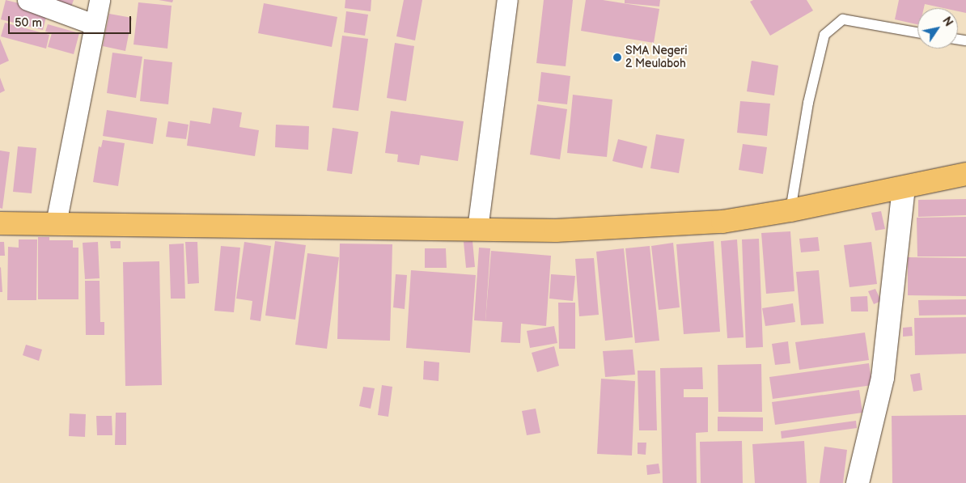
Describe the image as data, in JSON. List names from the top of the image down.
{
  "places": ["SMA Negeri 2 Meulaboh"],
  "scale_bar": "50 m",
  "north": "top right"
}
